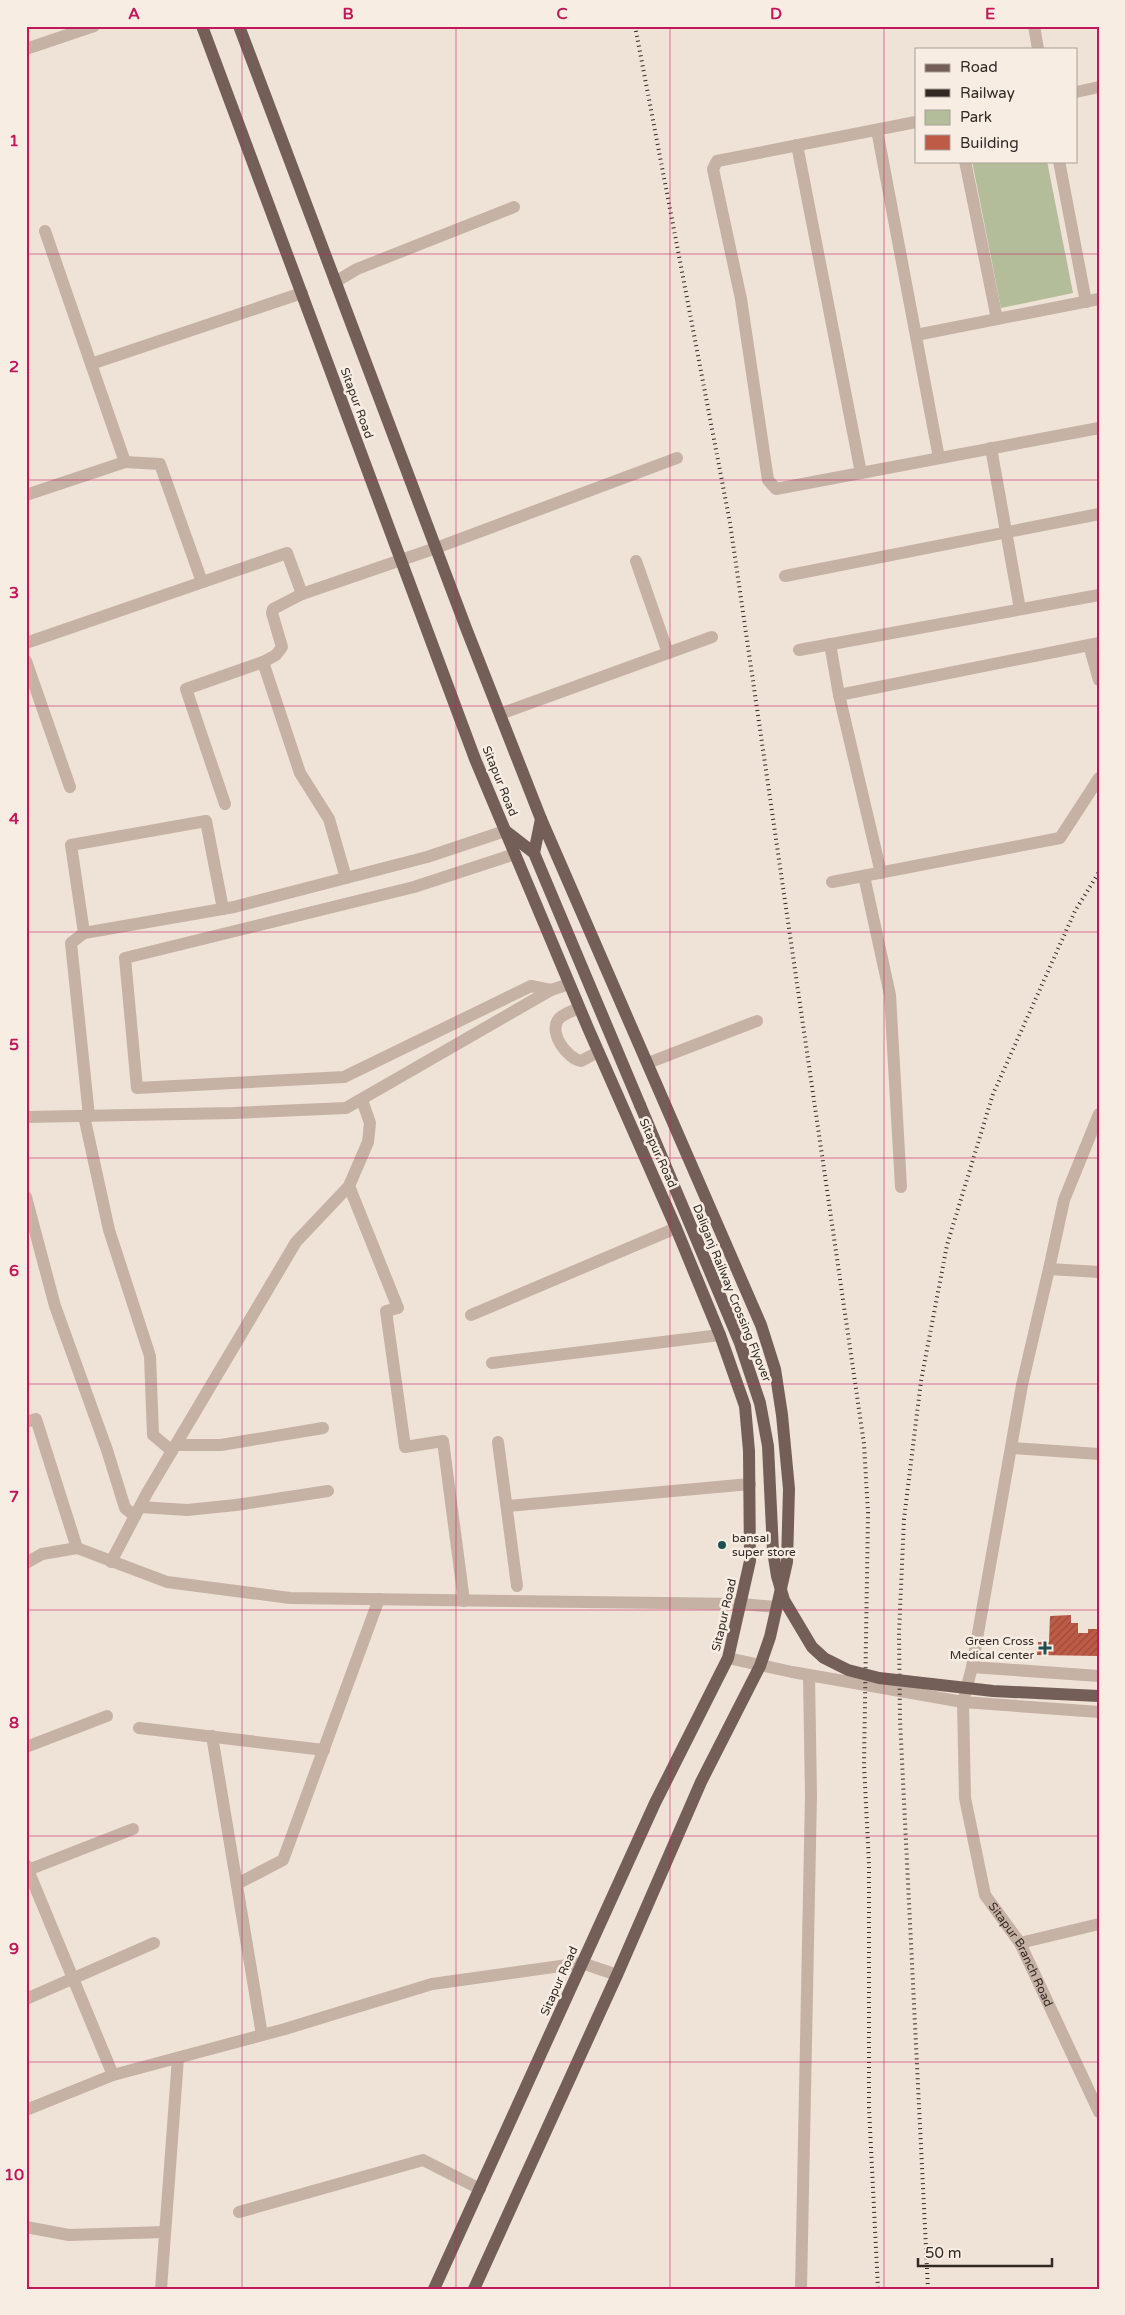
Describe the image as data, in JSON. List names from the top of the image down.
{
  "streets": {
    "main road": ["Sitapur Road", "Daliganj Railway Crossing Flyover"],
    "street": ["Sitapur Branch Road"]
  },
  "places": {
    "other": ["bansal super store"],
    "health": ["Green Cross Medical center"]
  },
  "legend": [
    "Road",
    "Railway",
    "Park",
    "Building"
  ],
  "scale_bar": "50 m",
  "grid": {
    "columns": [
      "A",
      "B",
      "C",
      "D",
      "E"
    ],
    "rows": [
      "1",
      "2",
      "3",
      "4",
      "5",
      "6",
      "7",
      "8",
      "9",
      "10"
    ]
  }
}
